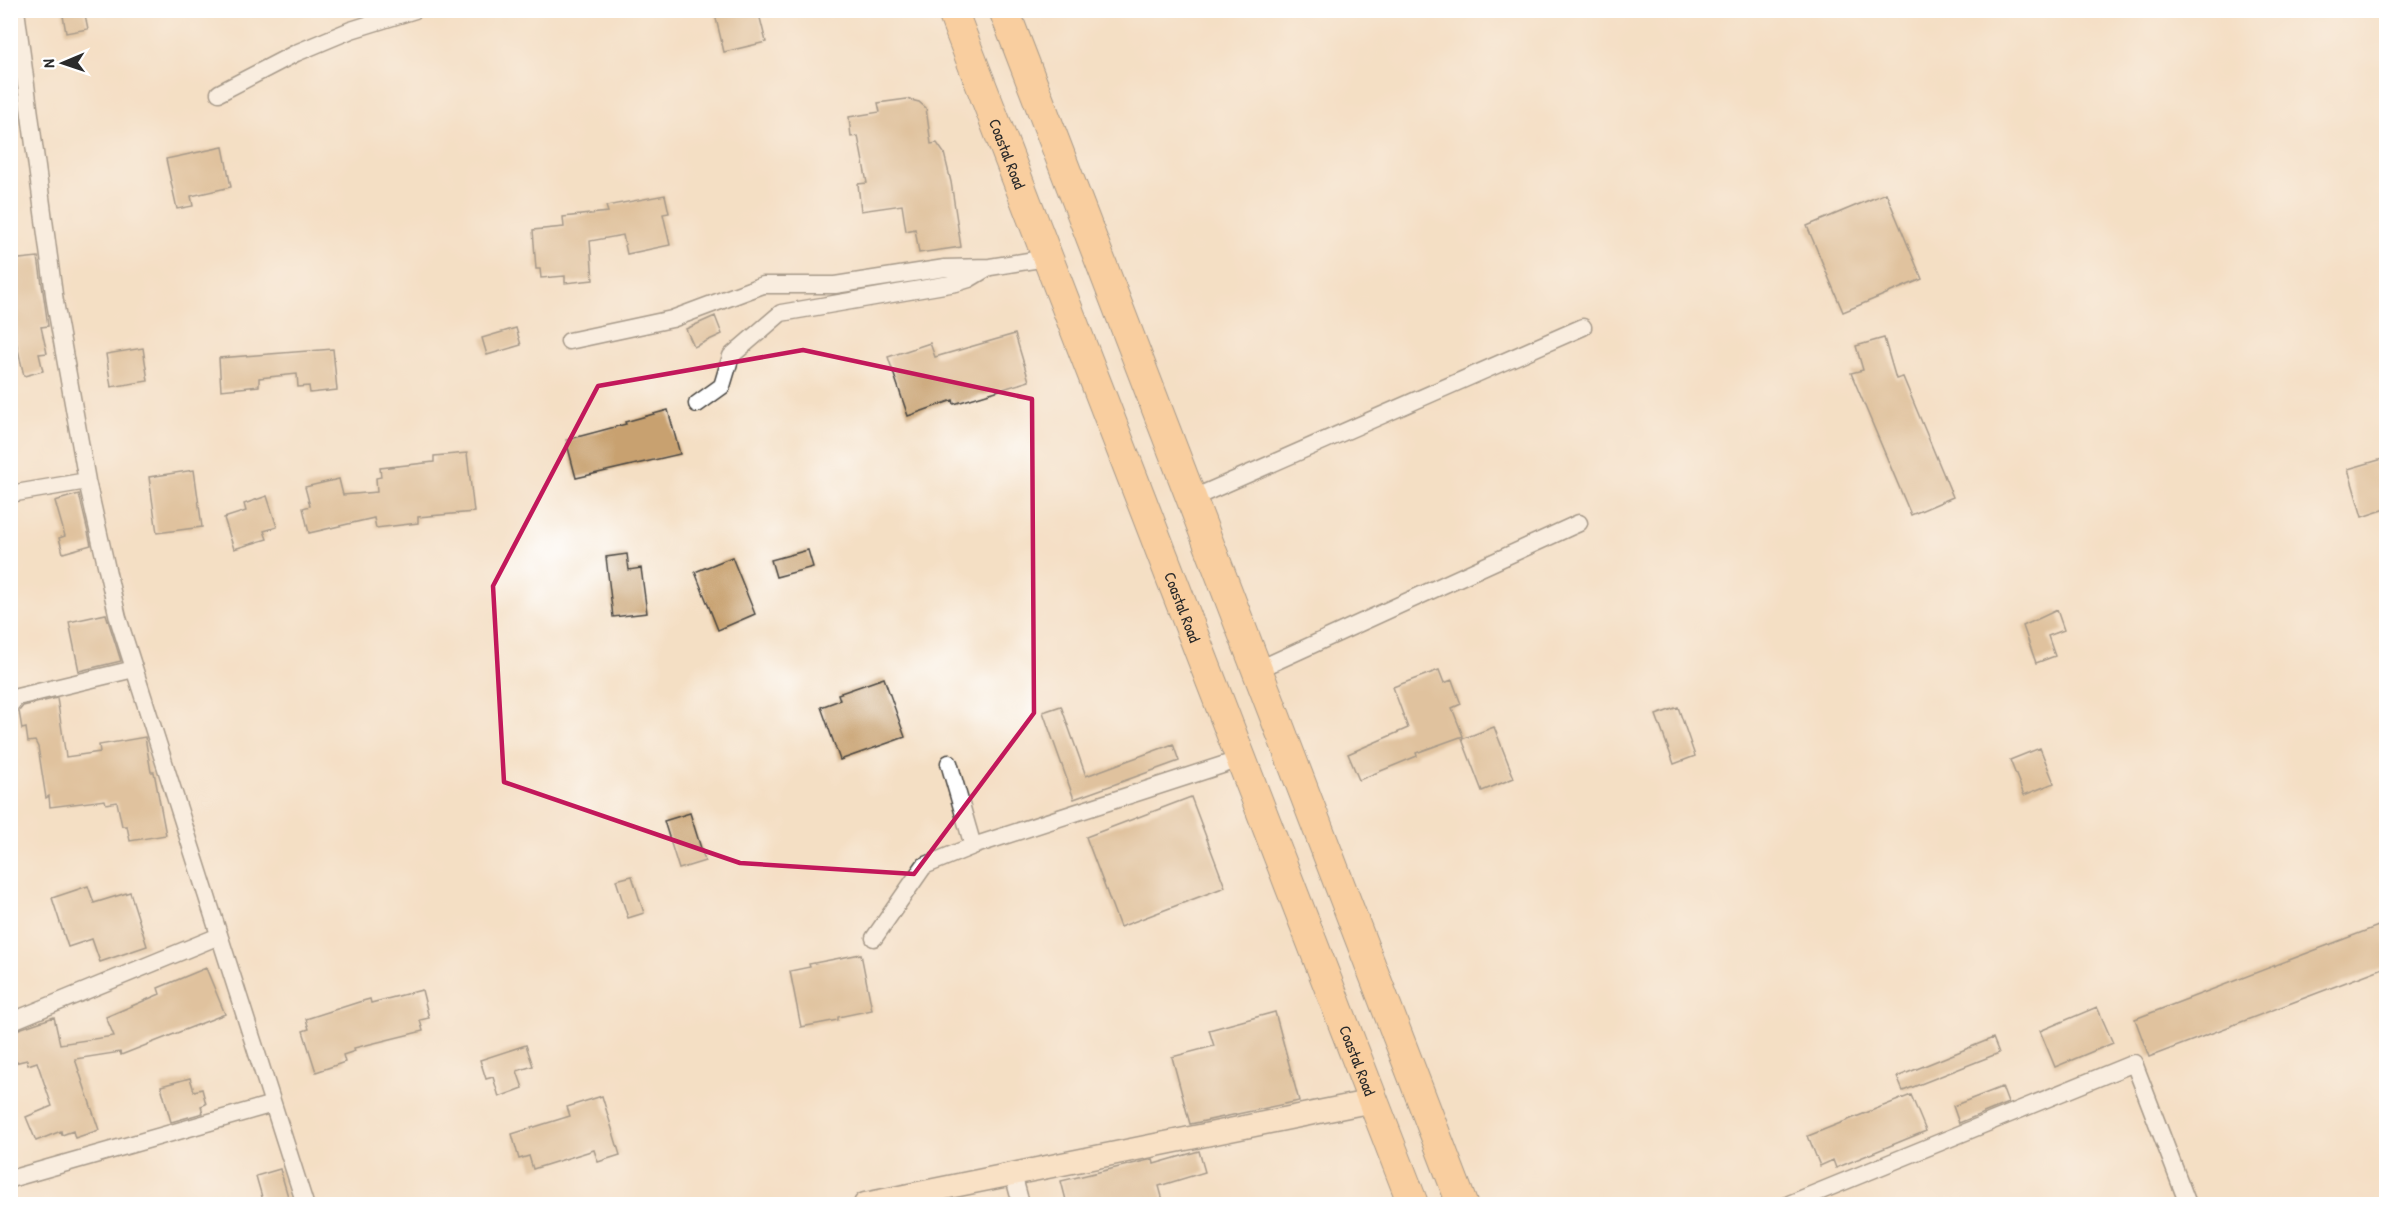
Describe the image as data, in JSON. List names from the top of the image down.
{
  "streets": {
    "highway": ["Coastal Road"]
  },
  "north": "left"
}
